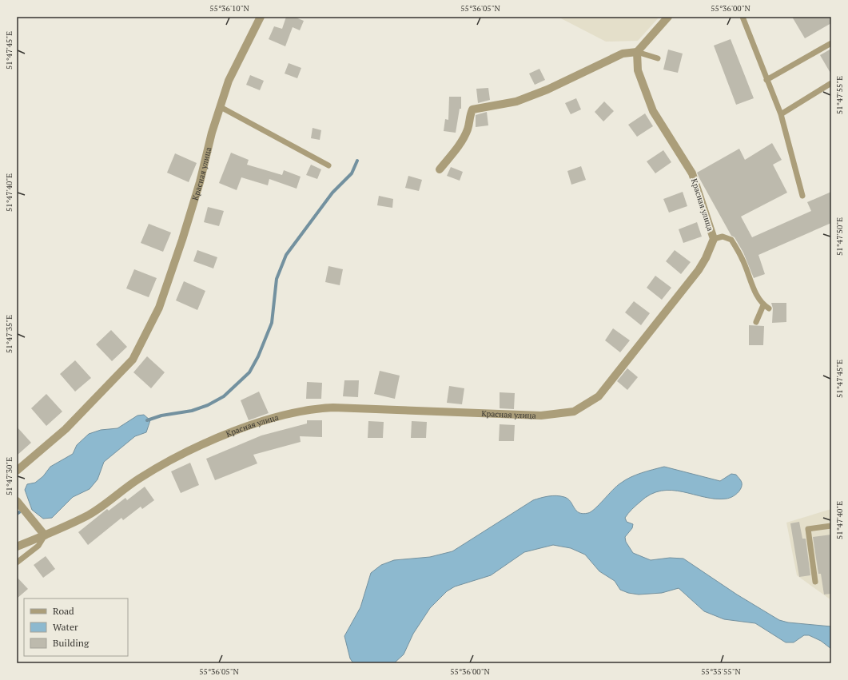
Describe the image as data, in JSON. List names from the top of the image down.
{
  "streets": {
    "street": ["Красная улица"]
  },
  "legend": ["Road", "Water", "Building"],
  "coordinates": [
    "55°36'10\"N",
    "55°36'05\"N",
    "55°36'00\"N",
    "51°47'45\"E",
    "51°47'55\"E",
    "51°47'40\"E",
    "51°47'50\"E",
    "51°47'35\"E",
    "51°47'30\"E",
    "55°35'55\"N"
  ]
}
